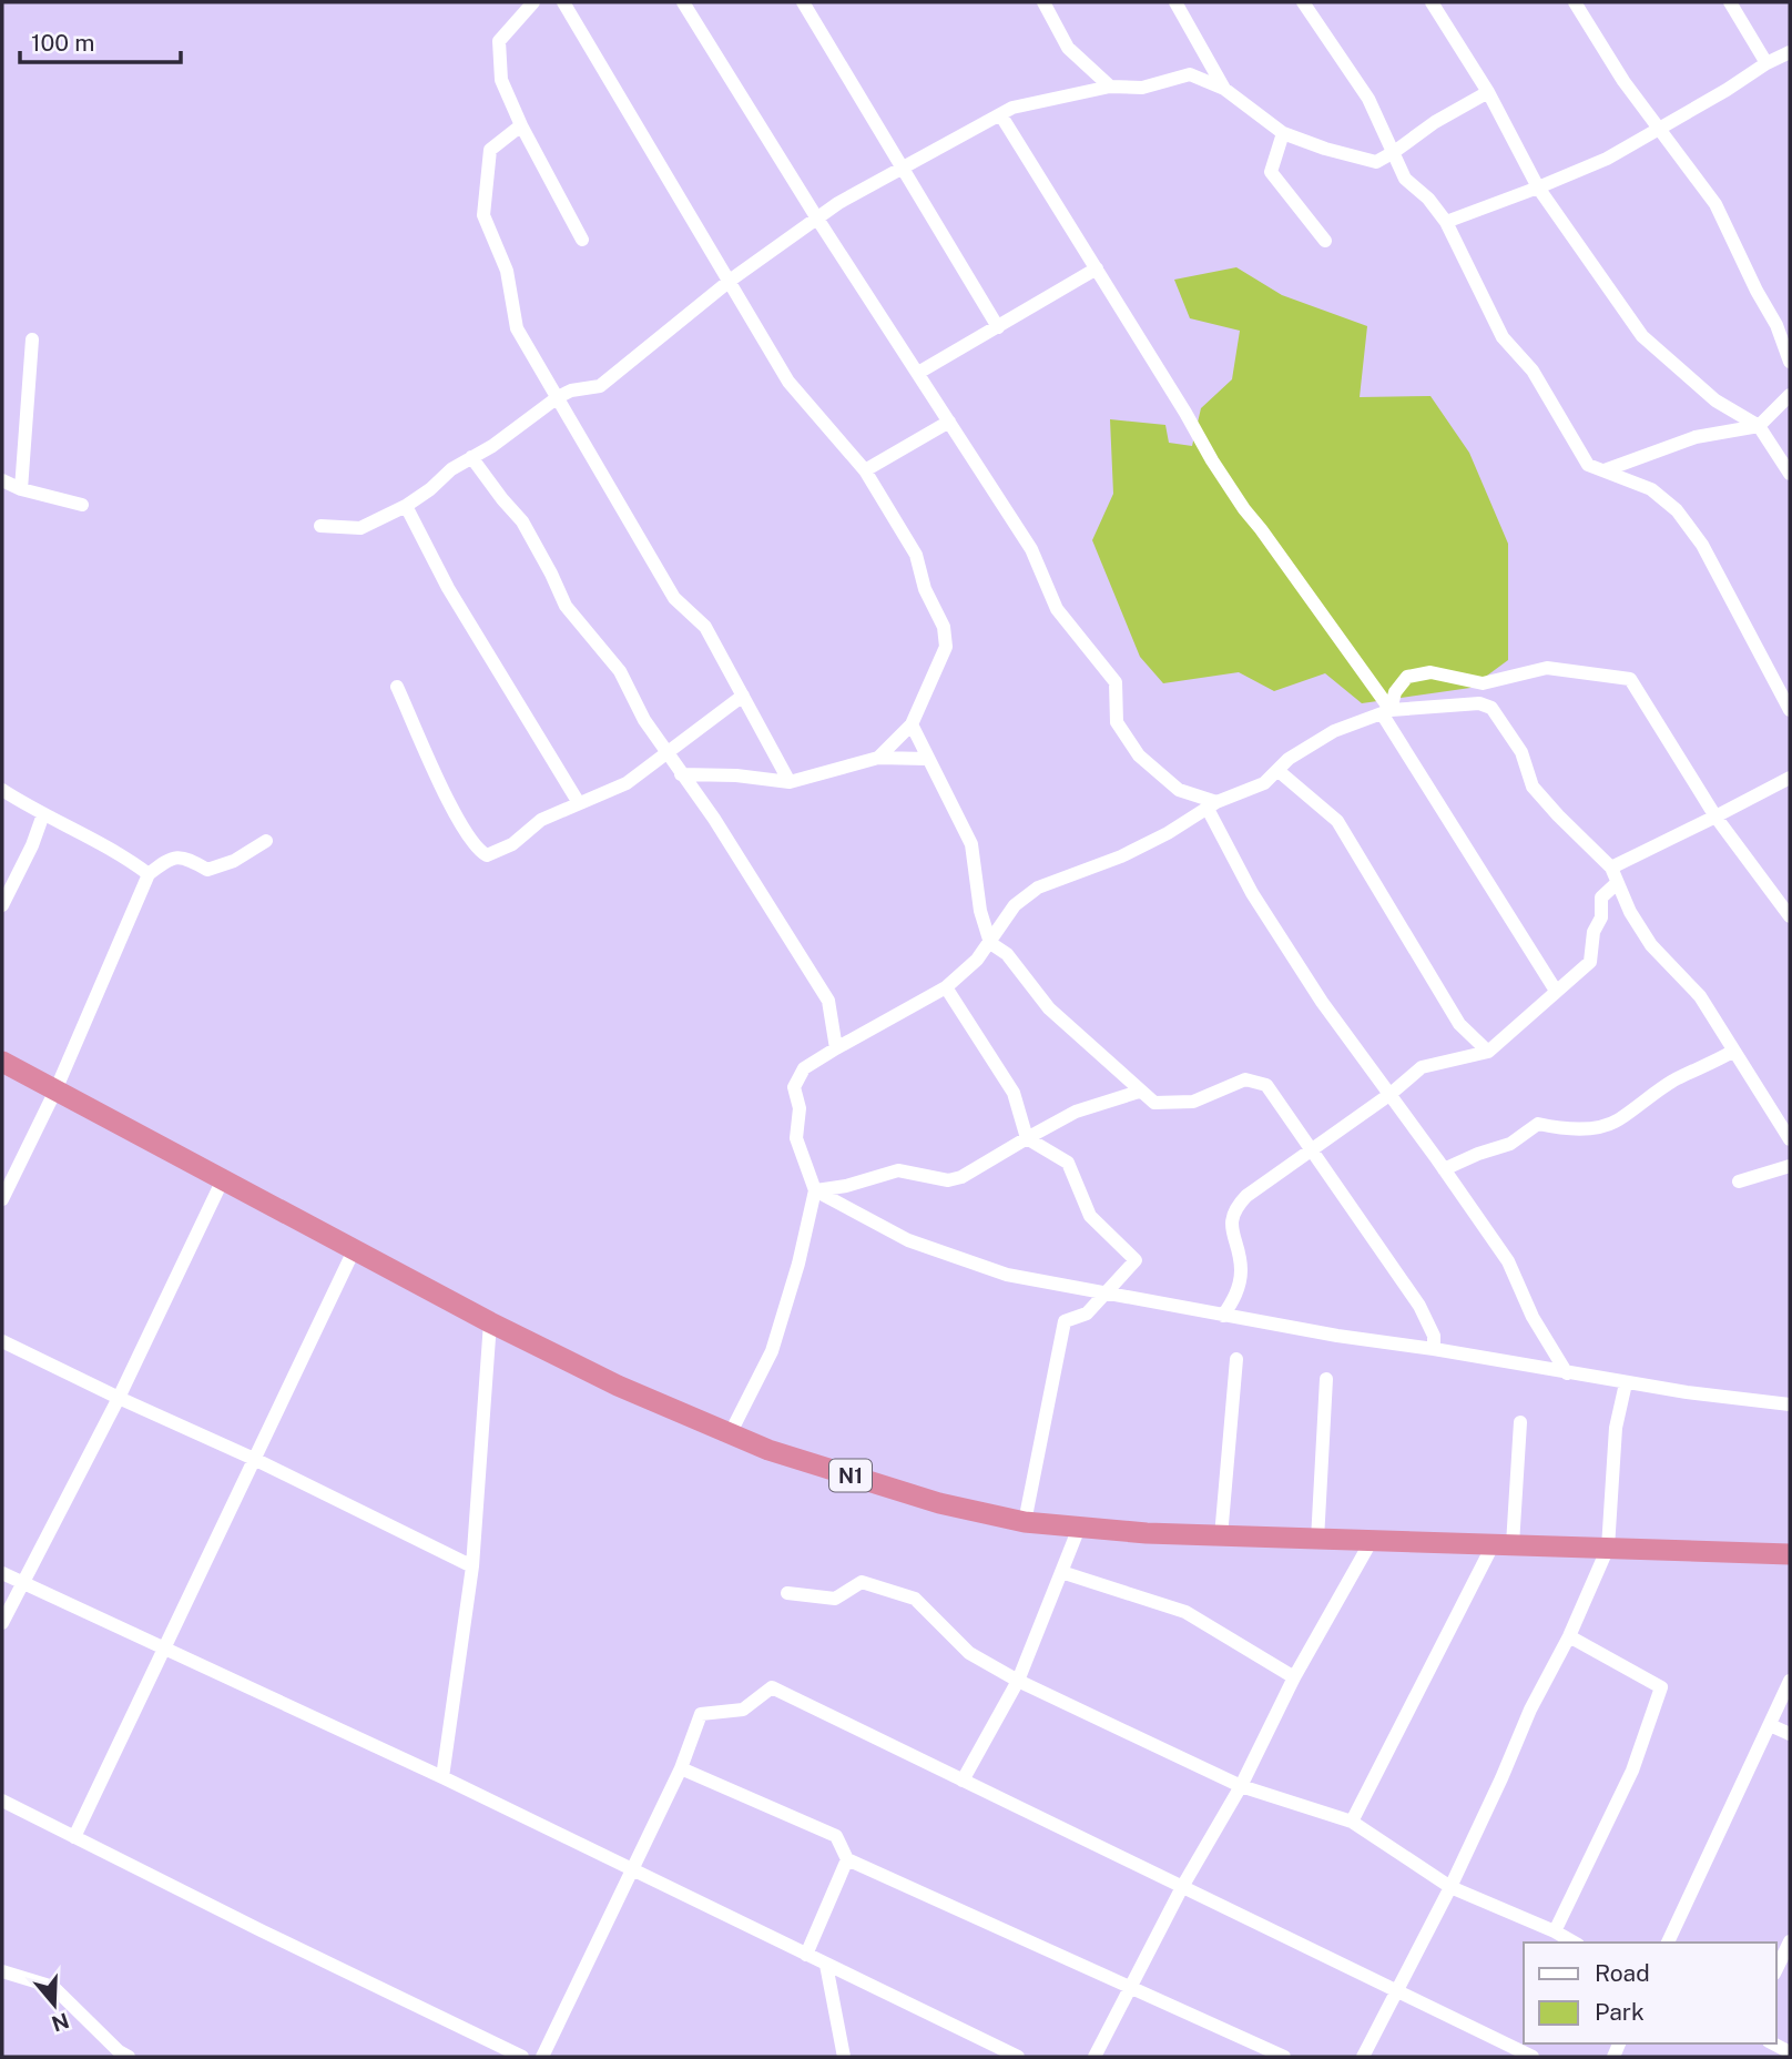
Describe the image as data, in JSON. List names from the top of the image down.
{
  "streets": {
    "highway": ["N1"]
  },
  "legend": ["Road", "Park"],
  "scale_bar": "100 m",
  "north": "bottom"
}
